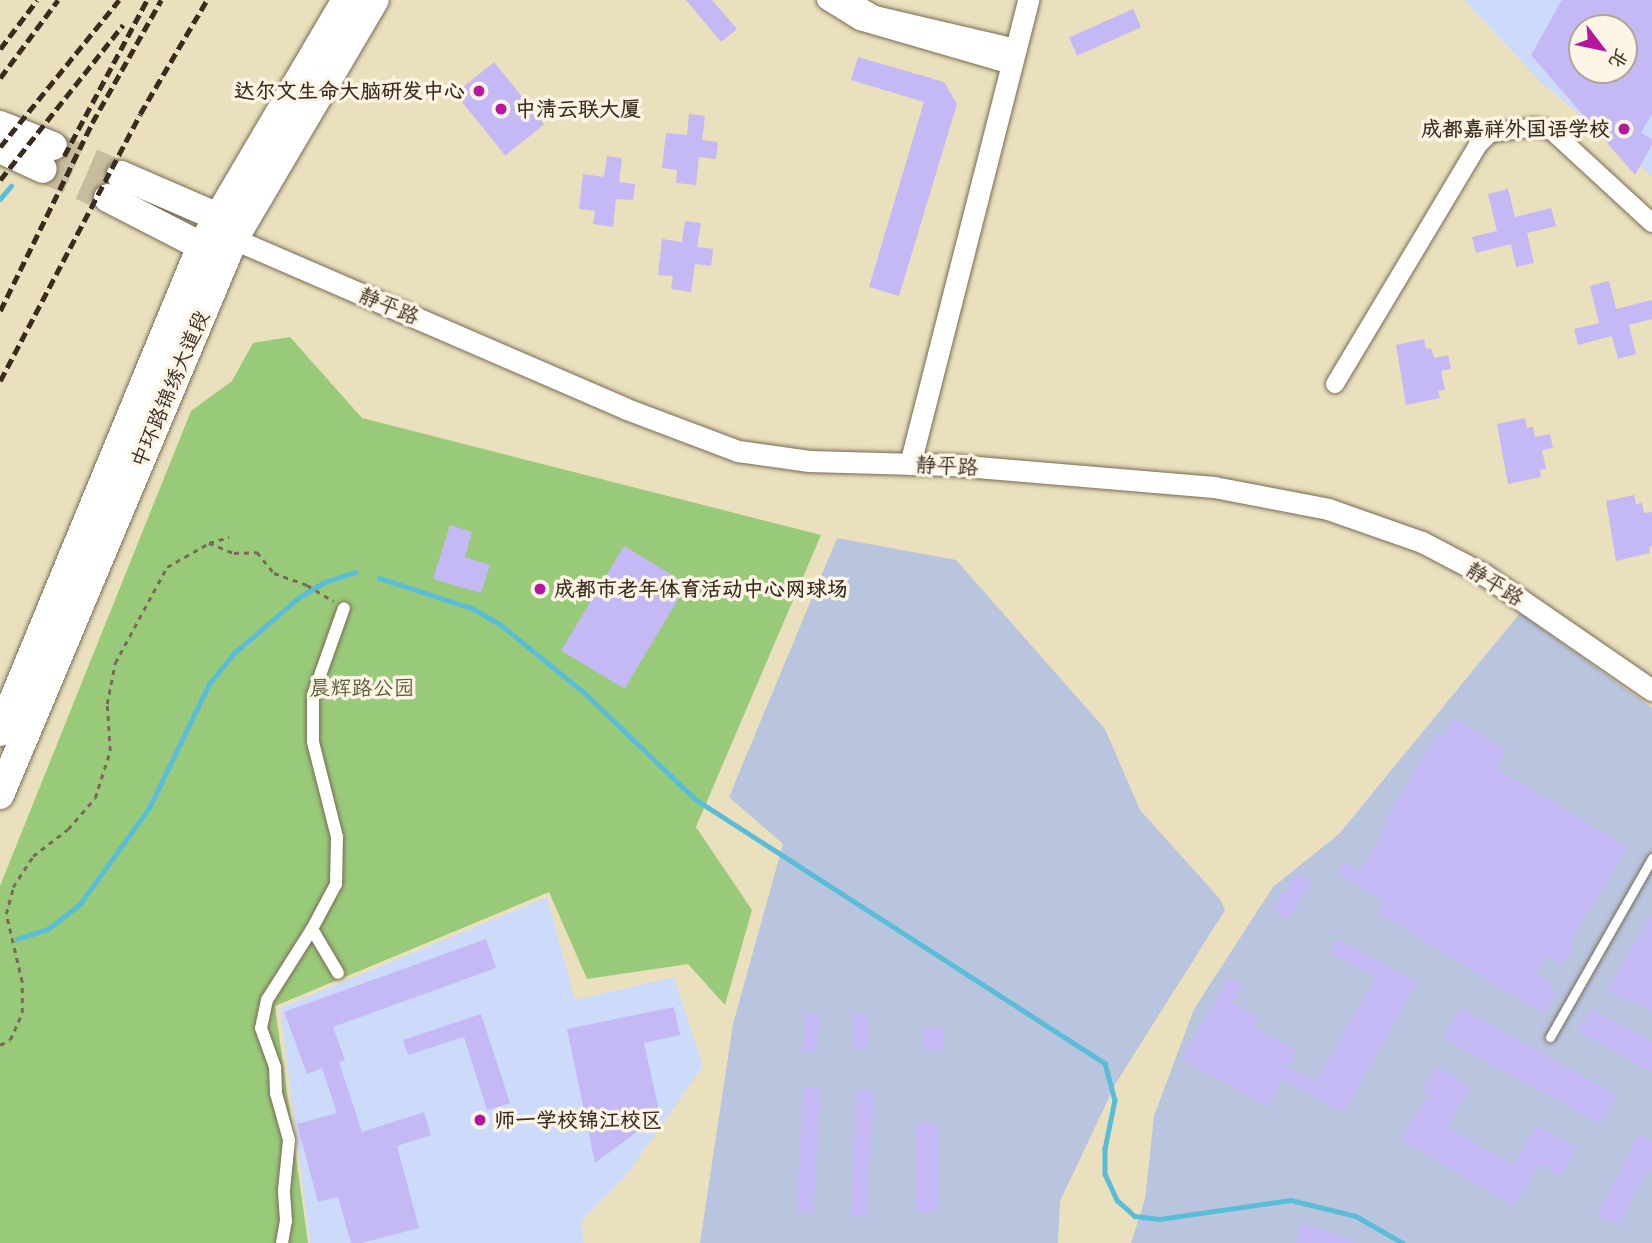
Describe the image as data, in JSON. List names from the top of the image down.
{
  "streets": {
    "main road": ["中环路锦绣大道段"],
    "street": ["静平路"]
  },
  "crossings": [
    ["静平路", "中环路锦绣大道段"]
  ],
  "parks": ["晨辉路公园"],
  "places": [
    "达尔文生命大脑研发中心",
    "中清云联大厦",
    "成都嘉祥外国语学校",
    "成都市老年体育活动中心网球场",
    "师一学校锦江校区"
  ],
  "north": "bottom right"
}
